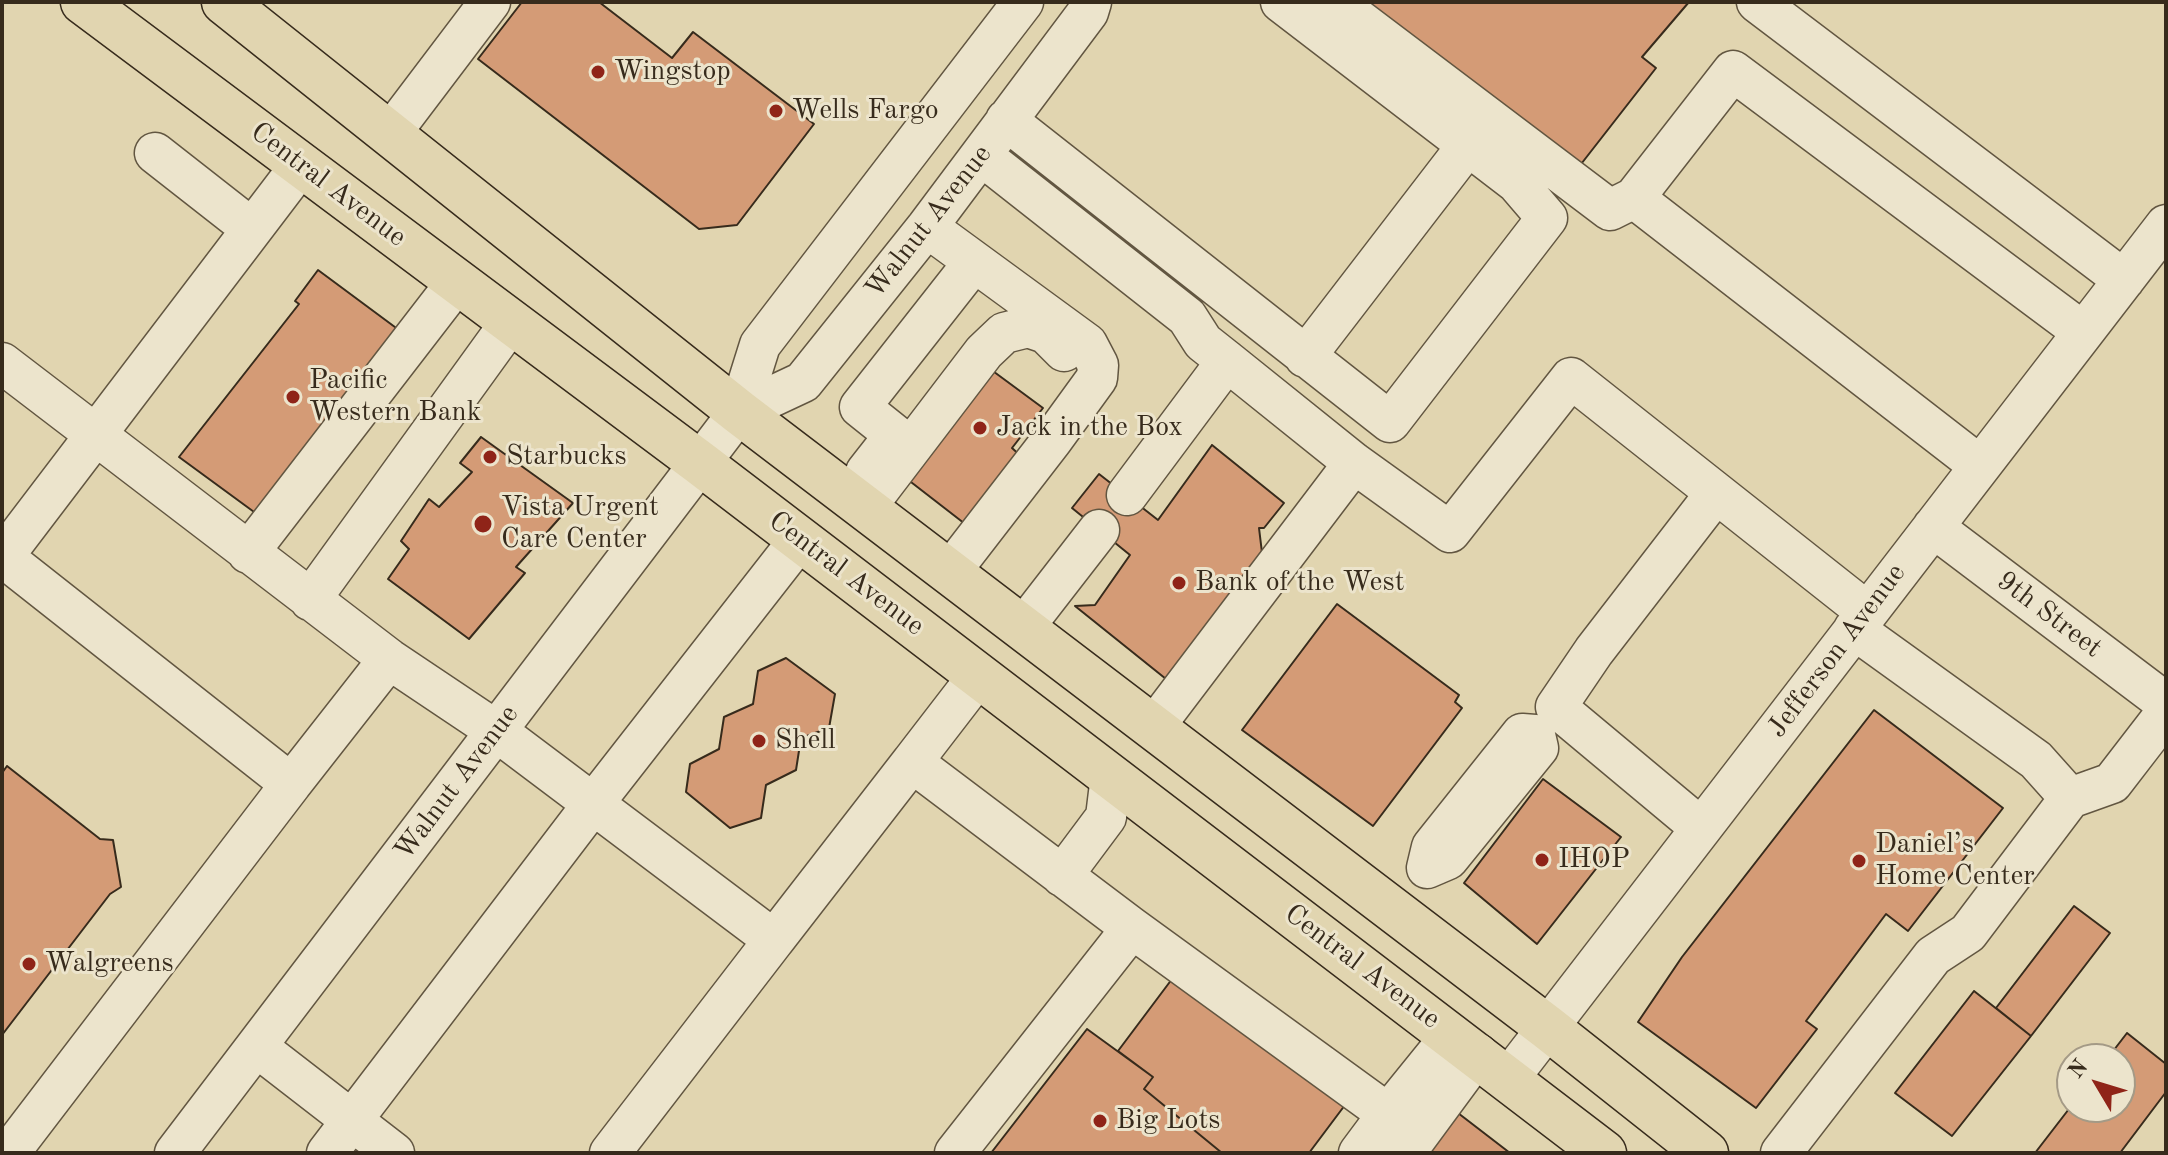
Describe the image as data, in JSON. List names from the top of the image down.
{
  "streets": {
    "main road": ["Central Avenue"],
    "street": ["Walnut Avenue", "9th Street", "Jefferson Avenue"]
  },
  "crossings": [
    ["Central Avenue", "Walnut Avenue"],
    ["Central Avenue", "Jefferson Avenue"],
    ["9th Street", "Jefferson Avenue"]
  ],
  "places": [
    "Wingstop",
    "Wells Fargo",
    "Pacific Western Bank",
    "Jack in the Box",
    "Starbucks",
    "Vista Urgent Care Center",
    "Bank of the West",
    "Shell",
    "IHOP",
    "Daniel’s Home Center",
    "Walgreens",
    "Big Lots"
  ],
  "north": "top left"
}
